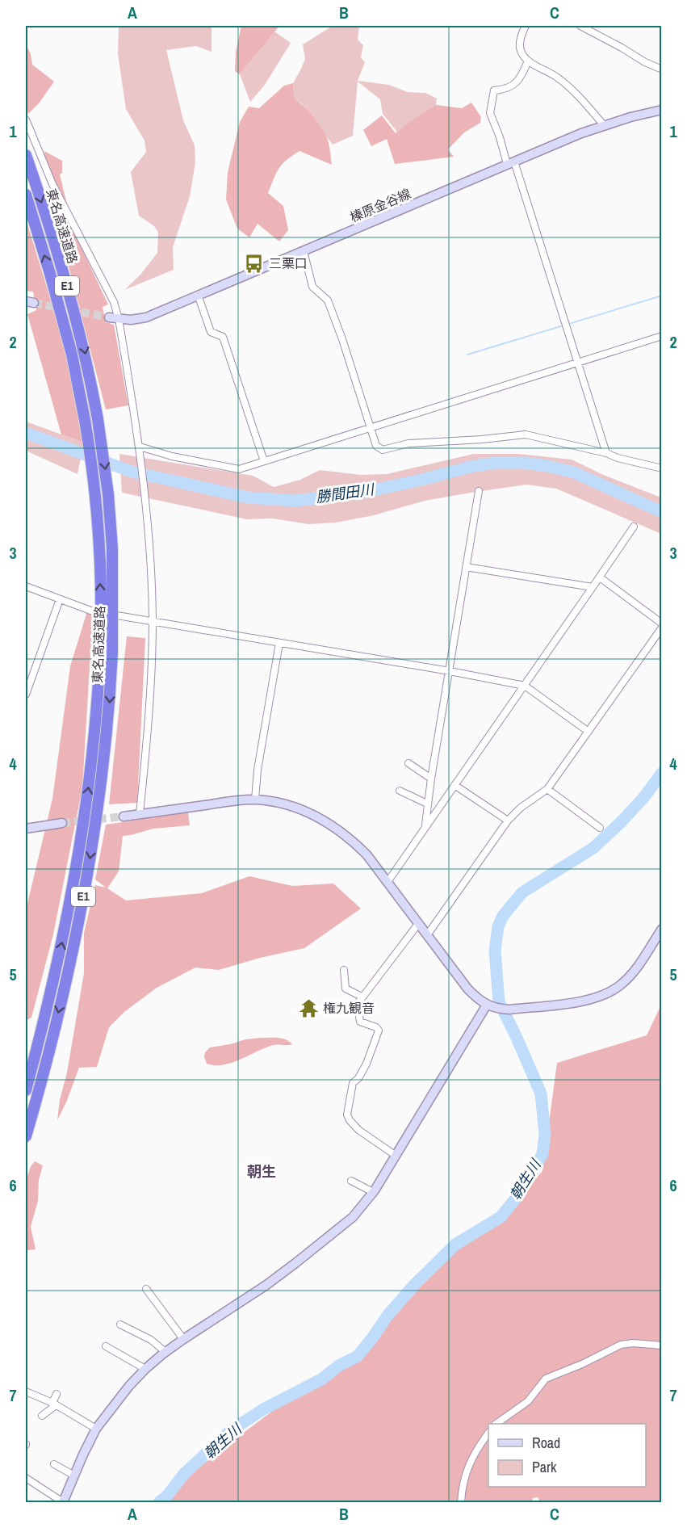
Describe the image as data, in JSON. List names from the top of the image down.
{
  "streets": {
    "highway": ["東名高速道路", "E1"],
    "street": ["榛原金谷線"]
  },
  "districts": ["朝生"],
  "water": ["勝間田川", "朝生川"],
  "places": {
    "bus stop": ["三栗口"],
    "temple": ["権九観音"]
  },
  "legend": ["Road", "Park"],
  "grid": {
    "columns": ["A", "B", "C"],
    "rows": [
      "1",
      "2",
      "3",
      "4",
      "5",
      "6",
      "7"
    ]
  }
}
